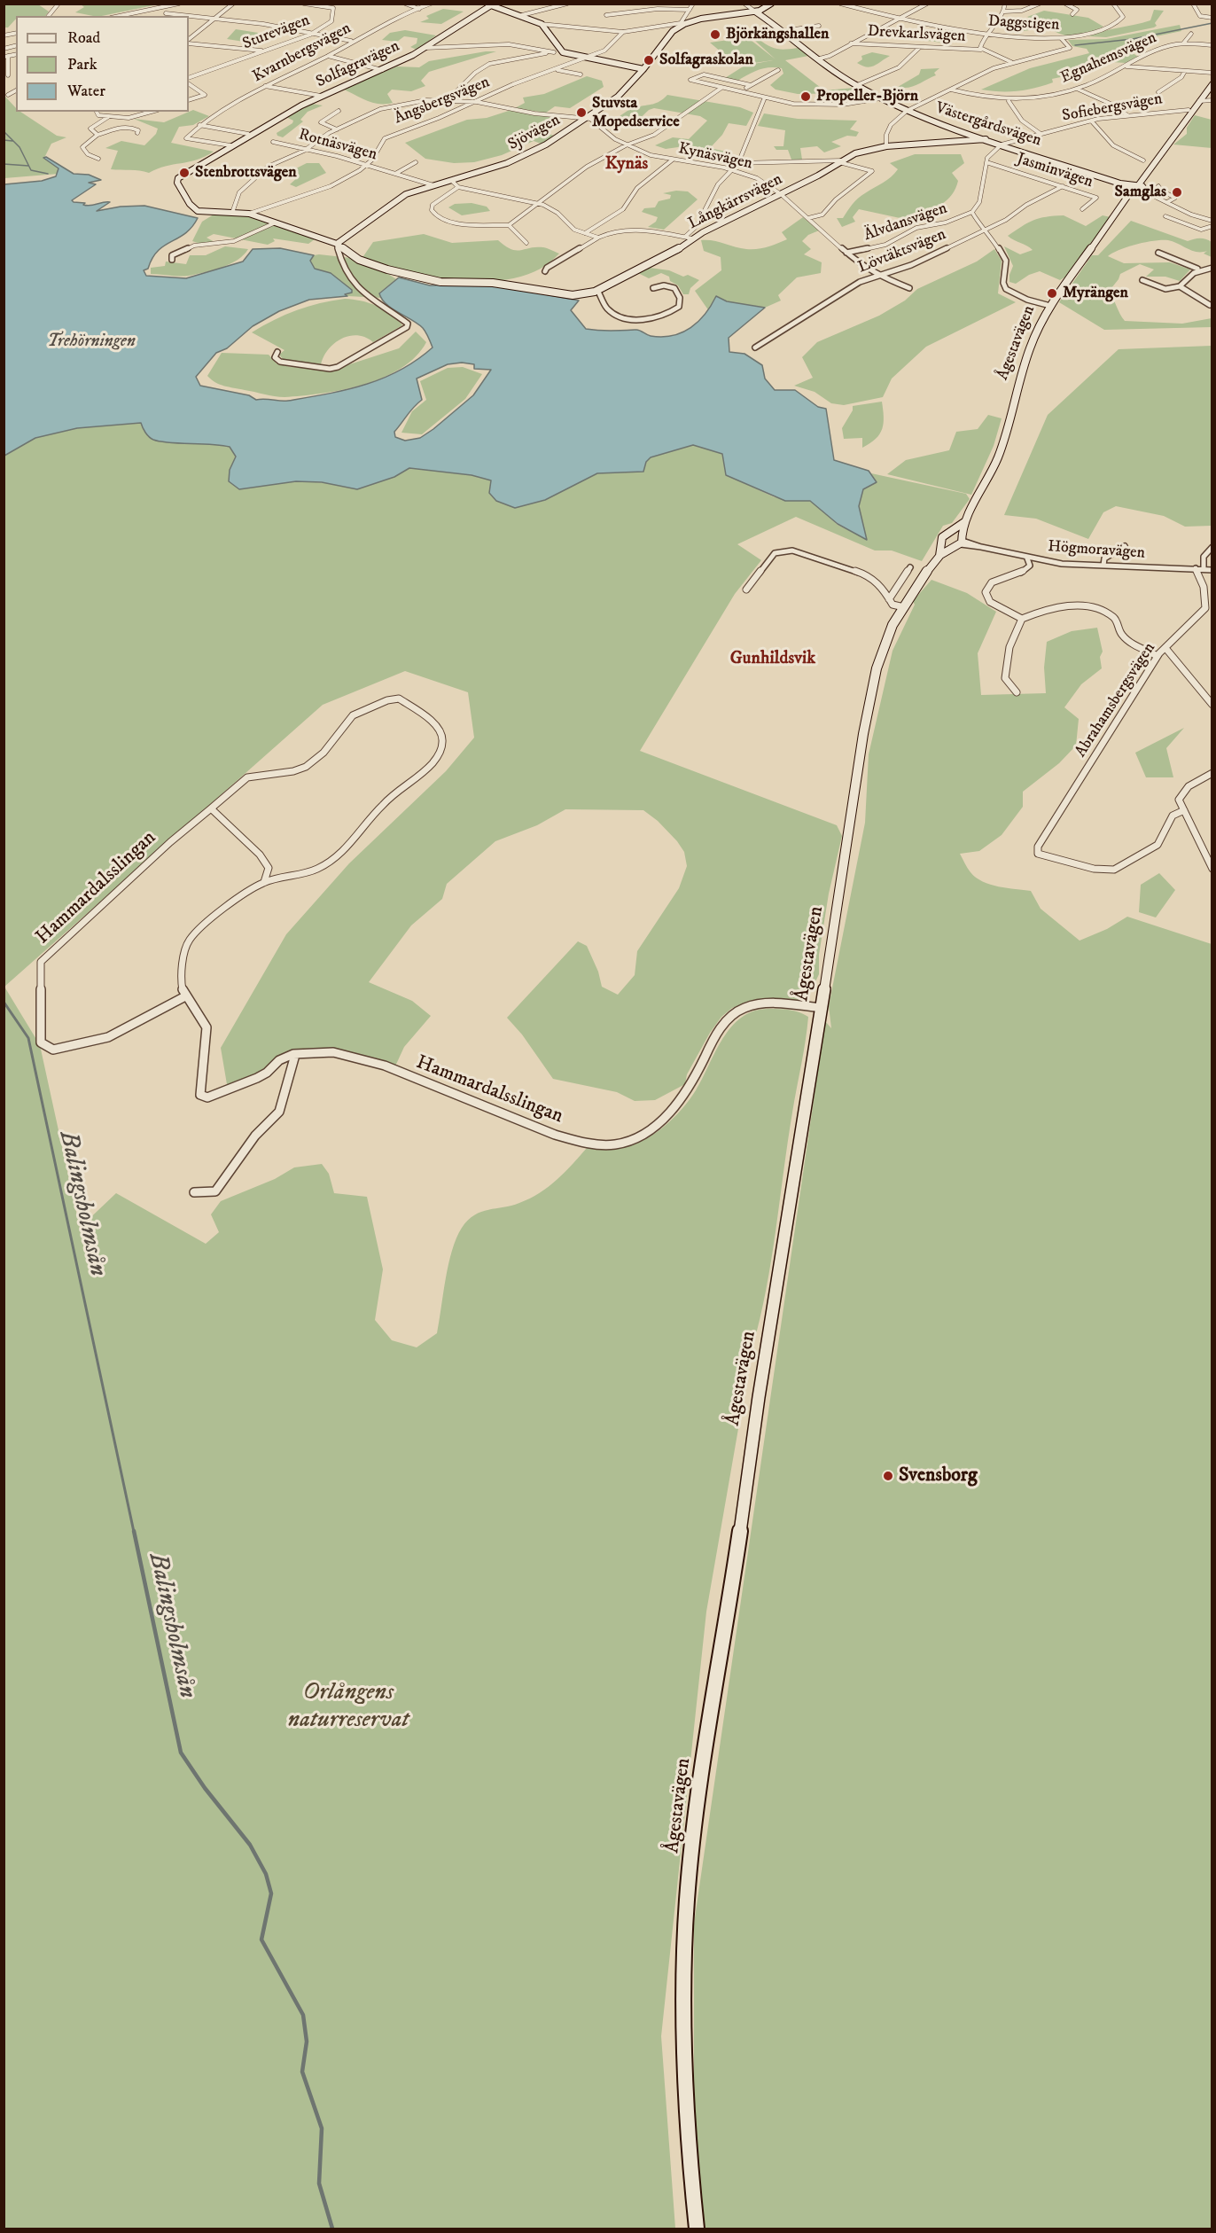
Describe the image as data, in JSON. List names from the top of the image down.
{
  "streets": {
    "street": [
      "Daggstigen",
      "Sturevägen",
      "Drevkarlsvägen",
      "Kvarnbergsvägen",
      "Egnahemsvägen",
      "Solfagravägen",
      "Ängsbergsvägen",
      "Sofiebergsvägen",
      "Västergårdsvägen",
      "Sjövägen",
      "Rotnäsvägen",
      "Kynäsvägen",
      "Jasminvägen",
      "Långkärrsvägen",
      "Älvdansvägen",
      "Lövtäktsvägen",
      "Ågestavägen",
      "Högmoravägen",
      "Abrahamsbergsvägen",
      "Hammardalsslingan"
    ]
  },
  "crossings": [
    ["Solfagravägen", "Ängsbergsvägen"],
    ["Solfagravägen", "Sjövägen"],
    ["Solfagravägen", "Långkärrsvägen"],
    ["Ängsbergsvägen", "Rotnäsvägen"],
    ["Sofiebergsvägen", "Västergårdsvägen"],
    ["Västergårdsvägen", "Sjövägen"],
    ["Västergårdsvägen", "Långkärrsvägen"],
    ["Sjövägen", "Rotnäsvägen"],
    ["Sjövägen", "Kynäsvägen"],
    ["Kynäsvägen", "Långkärrsvägen"],
    ["Kynäsvägen", "Älvdansvägen"],
    ["Kynäsvägen", "Lövtäktsvägen"],
    ["Jasminvägen", "Lövtäktsvägen"],
    ["Ågestavägen", "Högmoravägen"],
    ["Ågestavägen", "Hammardalsslingan"],
    ["Högmoravägen", "Abrahamsbergsvägen"]
  ],
  "districts": ["Kynäs", "Gunhildsvik"],
  "water": ["Trehörningen", "Balingsholmsån"],
  "parks": ["Orlångens naturreservat"],
  "places": [
    "Björkängshallen",
    "Solfagraskolan",
    "Propeller-Björn",
    "Stuvsta Mopedservice",
    "Stenbrottsvägen",
    "Samglas",
    "Myrängen",
    "Svensborg"
  ],
  "legend": ["Road", "Park", "Water"]
}
